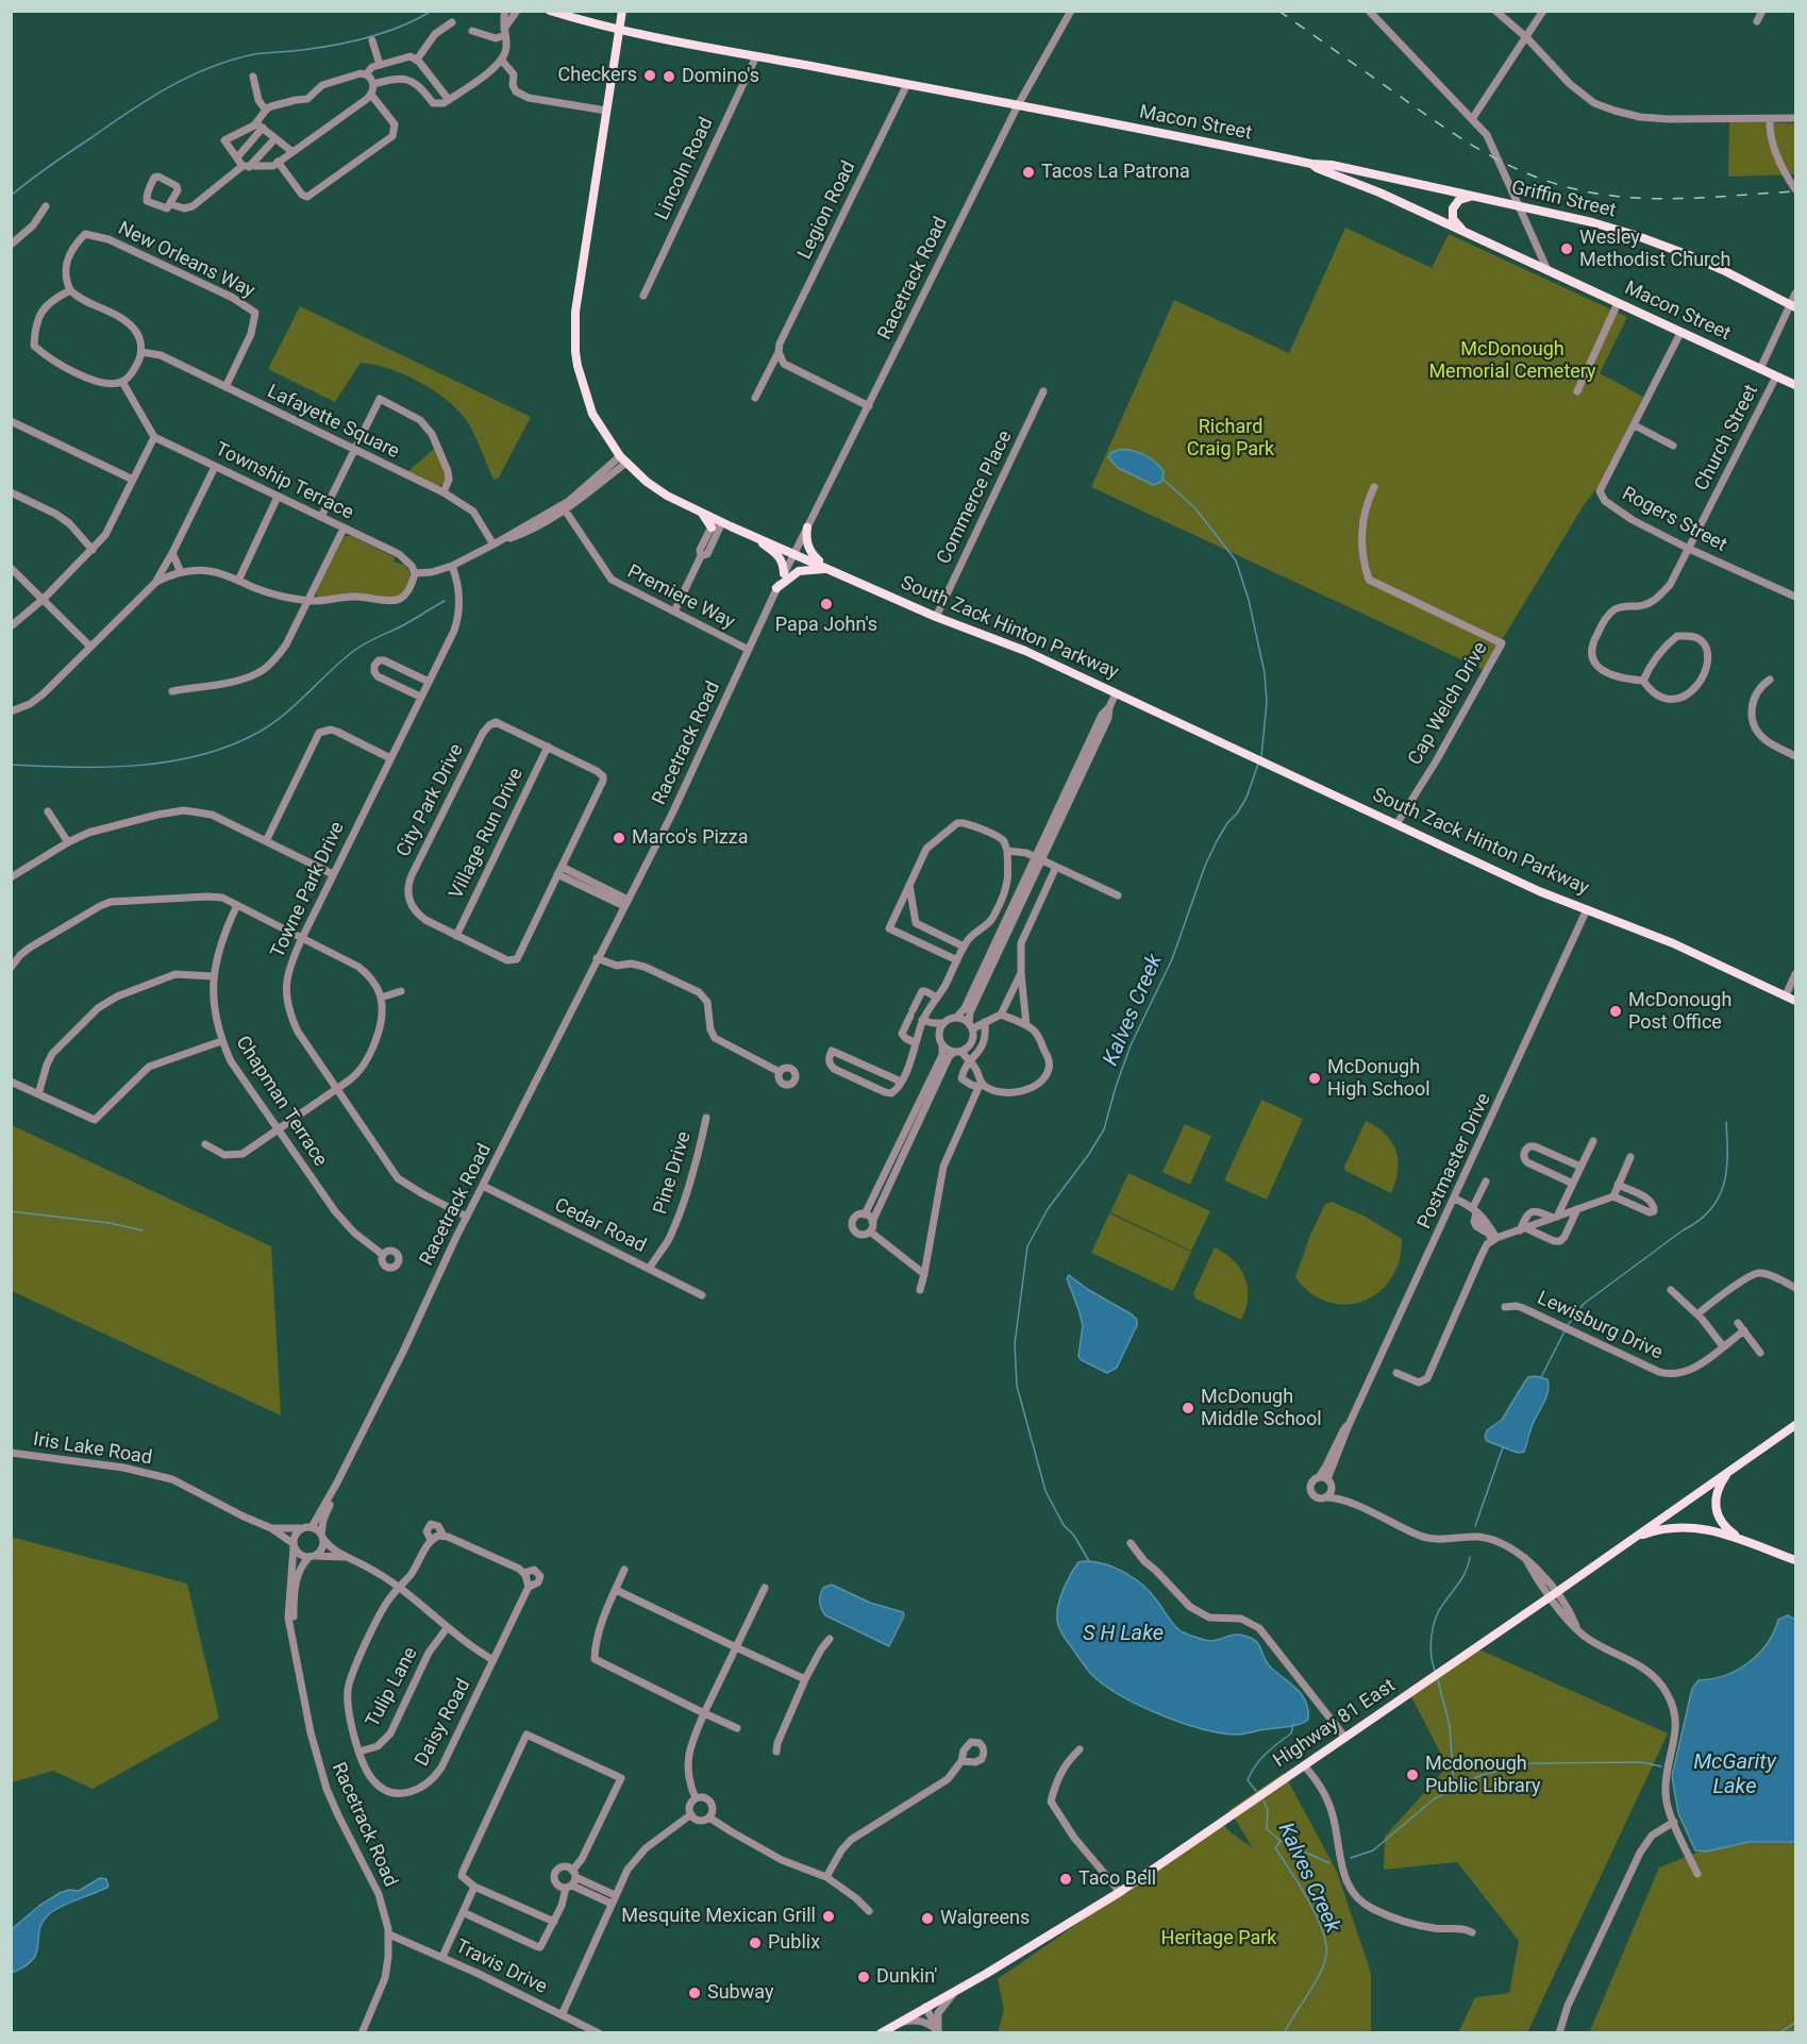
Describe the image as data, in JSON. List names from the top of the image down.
{
  "streets": {
    "main road": [
      "Macon Street",
      "Griffin Street",
      "South Zack Hinton Parkway",
      "Highway 81 East"
    ],
    "street": [
      "Lincoln Road",
      "Legion Road",
      "New Orleans Way",
      "Racetrack Road",
      "Lafayette Square",
      "Church Street",
      "Township Terrace",
      "Commerce Place",
      "Rogers Street",
      "Premiere Way",
      "Cap Welch Drive",
      "City Park Drive",
      "Village Run Drive",
      "Towne Park Drive",
      "Chapman Terrace",
      "Postmaster Drive",
      "Pine Drive",
      "Cedar Road",
      "Lewisburg Drive",
      "Iris Lake Road",
      "Tulip Lane",
      "Daisy Road",
      "Travis Drive"
    ]
  },
  "crossings": [
    ["Macon Street", "Lincoln Road"],
    ["Macon Street", "Griffin Street"],
    ["Macon Street", "Legion Road"],
    ["Macon Street", "Racetrack Road"],
    ["Macon Street", "Church Street"],
    ["Macon Street", "Rogers Street"],
    ["New Orleans Way", "Lafayette Square"],
    ["Racetrack Road", "Premiere Way"],
    ["Racetrack Road", "South Zack Hinton Parkway"],
    ["Racetrack Road", "Towne Park Drive"],
    ["Racetrack Road", "Cedar Road"],
    ["Racetrack Road", "Iris Lake Road"],
    ["Racetrack Road", "Travis Drive"],
    ["Church Street", "Rogers Street"],
    ["Commerce Place", "South Zack Hinton Parkway"],
    ["South Zack Hinton Parkway", "Cap Welch Drive"],
    ["South Zack Hinton Parkway", "Postmaster Drive"],
    ["City Park Drive", "Village Run Drive"],
    ["Pine Drive", "Cedar Road"],
    ["Tulip Lane", "Daisy Road"]
  ],
  "water": ["Kalves Creek", "S H Lake", "McGarity Lake"],
  "parks": ["McDonough Memorial Cemetery", "Richard Craig Park", "Heritage Park"],
  "places": [
    "Checkers",
    "Domino's",
    "Tacos La Patrona",
    "Wesley Methodist Church",
    "Papa John's",
    "Marco's Pizza",
    "McDonough Post Office",
    "McDonugh High School",
    "McDonugh Middle School",
    "Mcdonough Public Library",
    "Taco Bell",
    "Mesquite Mexican Grill",
    "Walgreens",
    "Publix",
    "Dunkin'",
    "Subway"
  ]
}
